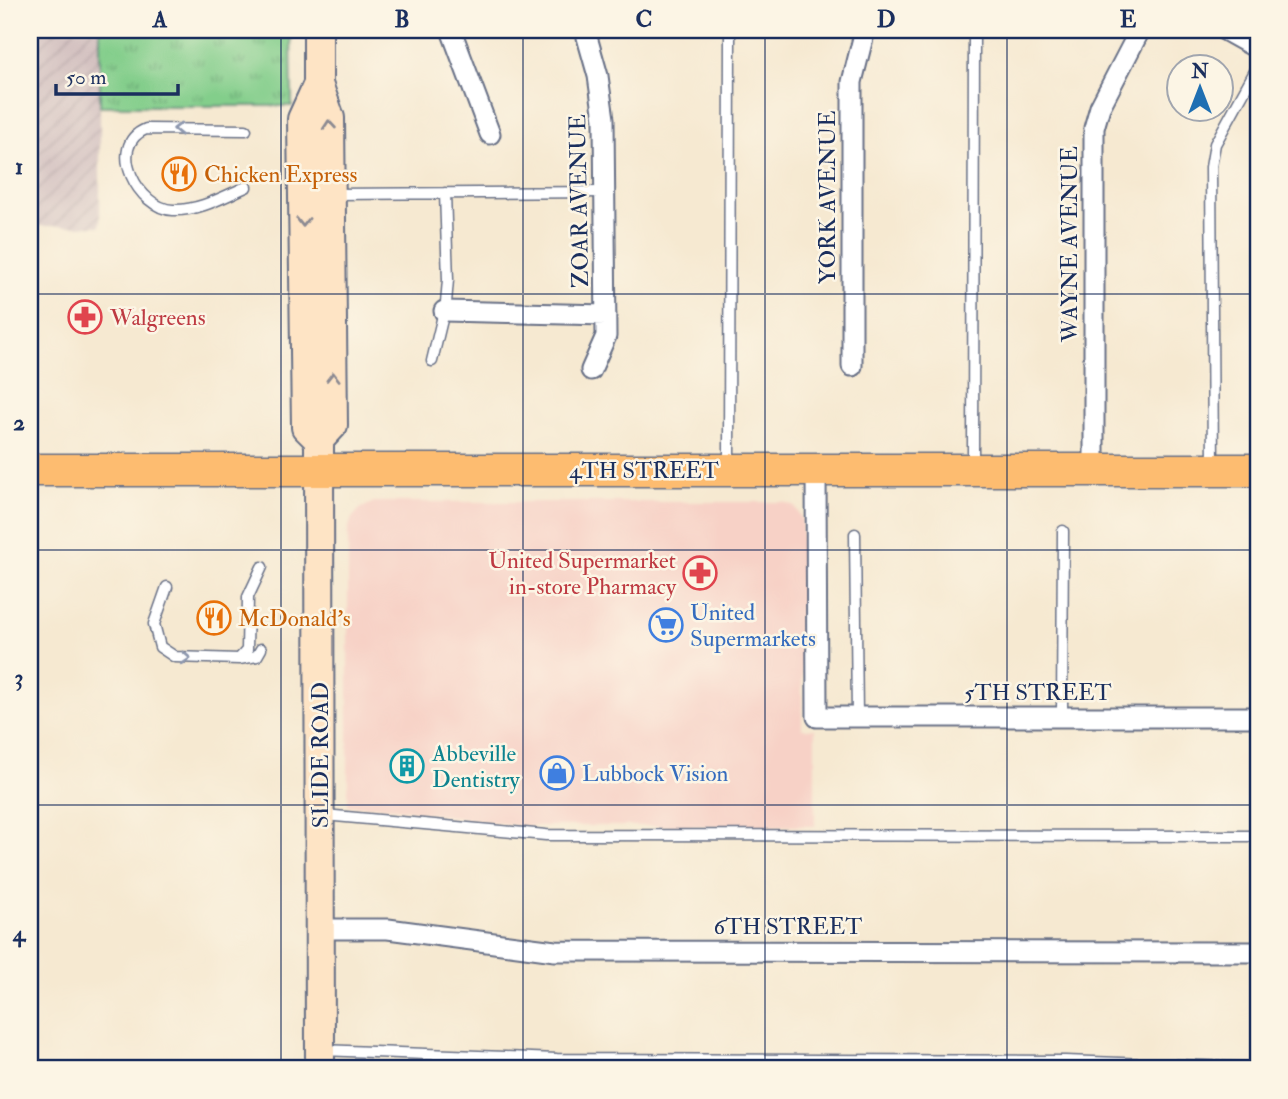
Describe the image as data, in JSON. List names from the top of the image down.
{
  "streets": {
    "main road": ["4TH STREET", "SLIDE ROAD"],
    "street": [
      "YORK AVENUE",
      "ZOAR AVENUE",
      "WAYNE AVENUE",
      "5TH STREET",
      "6TH STREET"
    ]
  },
  "crossings": [
    ["WAYNE AVENUE", "4TH STREET"],
    ["4TH STREET", "5TH STREET"],
    ["4TH STREET", "SLIDE ROAD"],
    ["SLIDE ROAD", "6TH STREET"]
  ],
  "places": {
    "restaurant": ["Chicken Express", "McDonald's"],
    "pharmacy": ["Walgreens", "United Supermarket in-store Pharmacy"],
    "supermarket": ["United Supermarkets"],
    "building": ["Abbeville Dentistry"],
    "shop": ["Lubbock Vision"]
  },
  "scale_bar": "50 m",
  "north": "top",
  "grid": {
    "columns": [
      "A",
      "B",
      "C",
      "D",
      "E"
    ],
    "rows": [
      "1",
      "2",
      "3",
      "4"
    ]
  }
}
